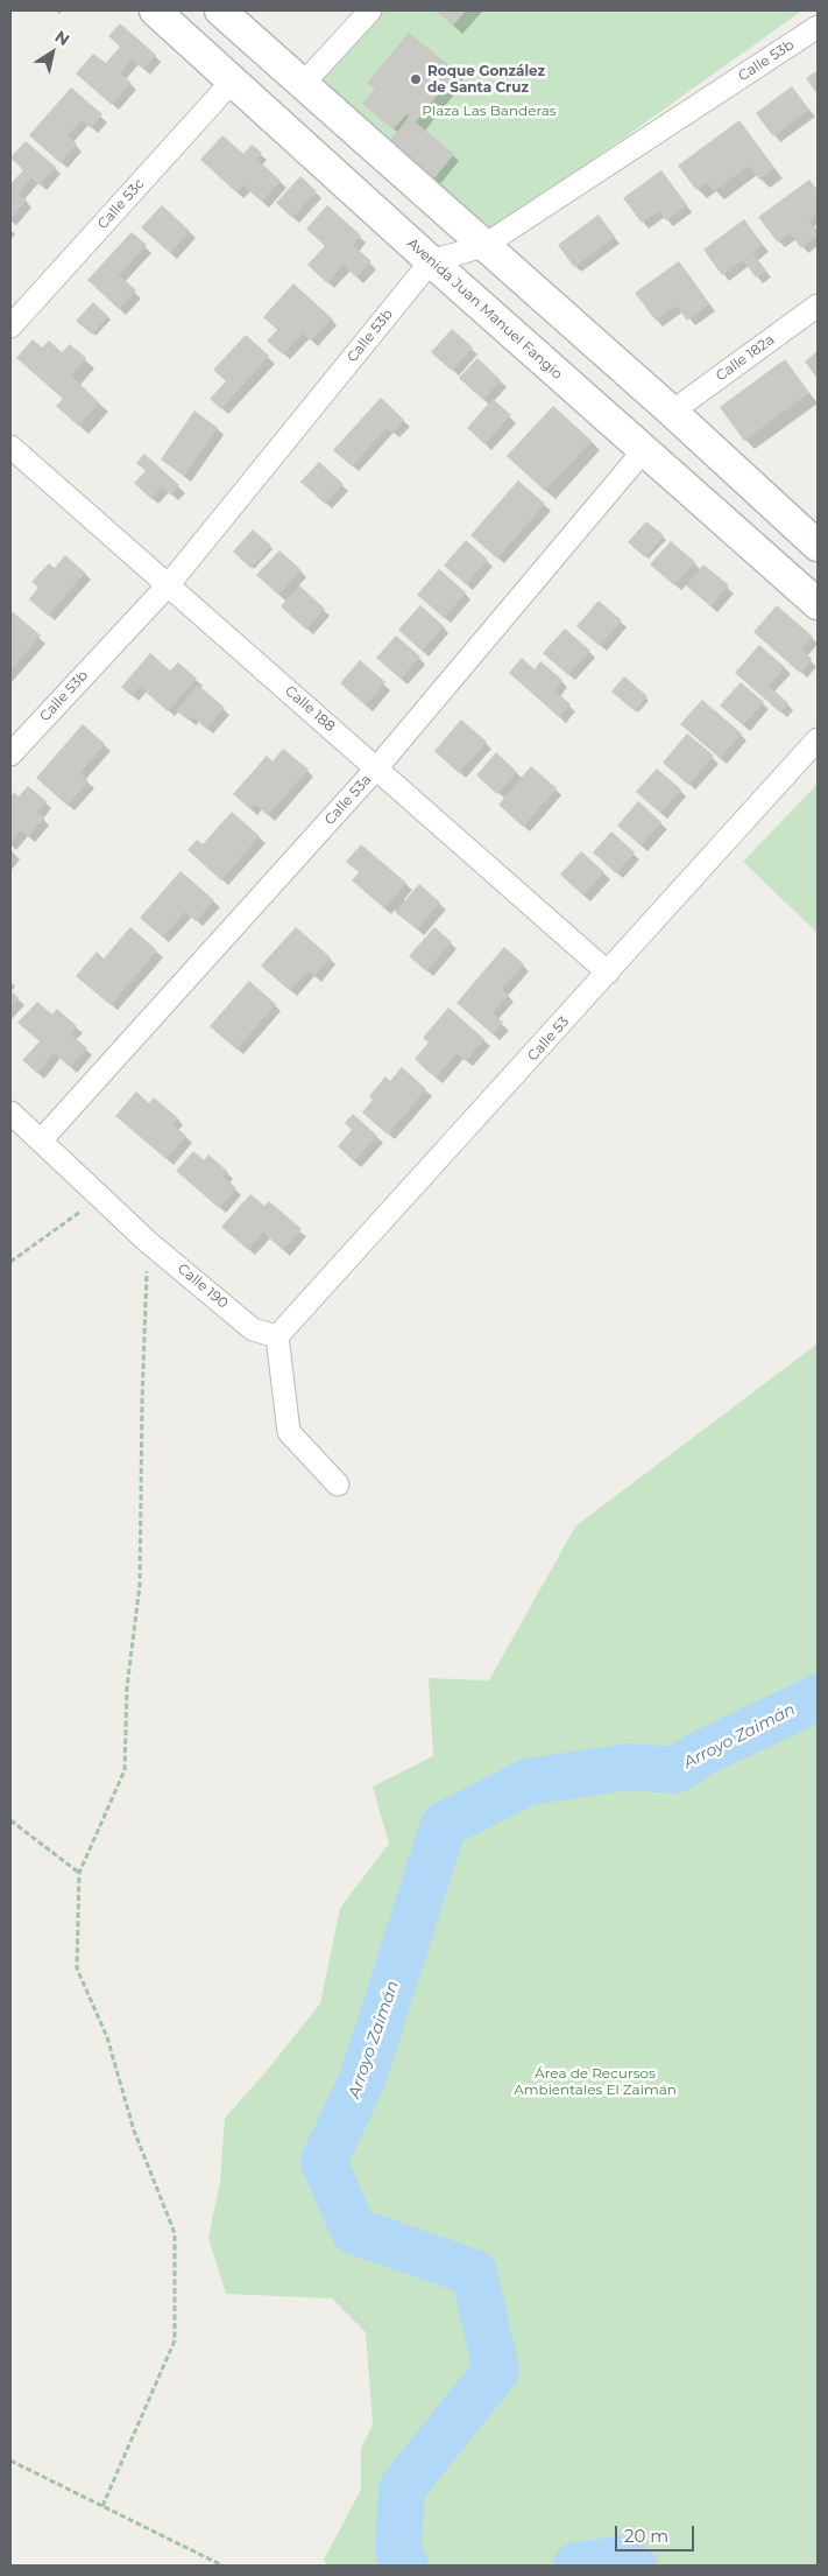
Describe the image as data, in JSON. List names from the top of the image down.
{
  "streets": {
    "main road": ["Avenida Juan Manuel Fangio"],
    "street": [
      "Calle 53b",
      "Calle 53c",
      "Calle 182a",
      "Calle 188",
      "Calle 53a",
      "Calle 53",
      "Calle 190"
    ]
  },
  "crossings": [
    ["Calle 53b", "Avenida Juan Manuel Fangio"],
    ["Calle 53b", "Calle 188"],
    ["Calle 53c", "Avenida Juan Manuel Fangio"],
    ["Avenida Juan Manuel Fangio", "Calle 53a"],
    ["Calle 188", "Calle 53a"],
    ["Calle 188", "Calle 53"],
    ["Calle 53a", "Calle 190"],
    ["Calle 53", "Calle 190"]
  ],
  "water": ["Arroyo Zaimán"],
  "parks": ["Plaza Las Banderas", "Área de Recursos Ambientales El Zaimán"],
  "places": ["Roque González de Santa Cruz"],
  "scale_bar": "20 m",
  "north": "top right"
}
